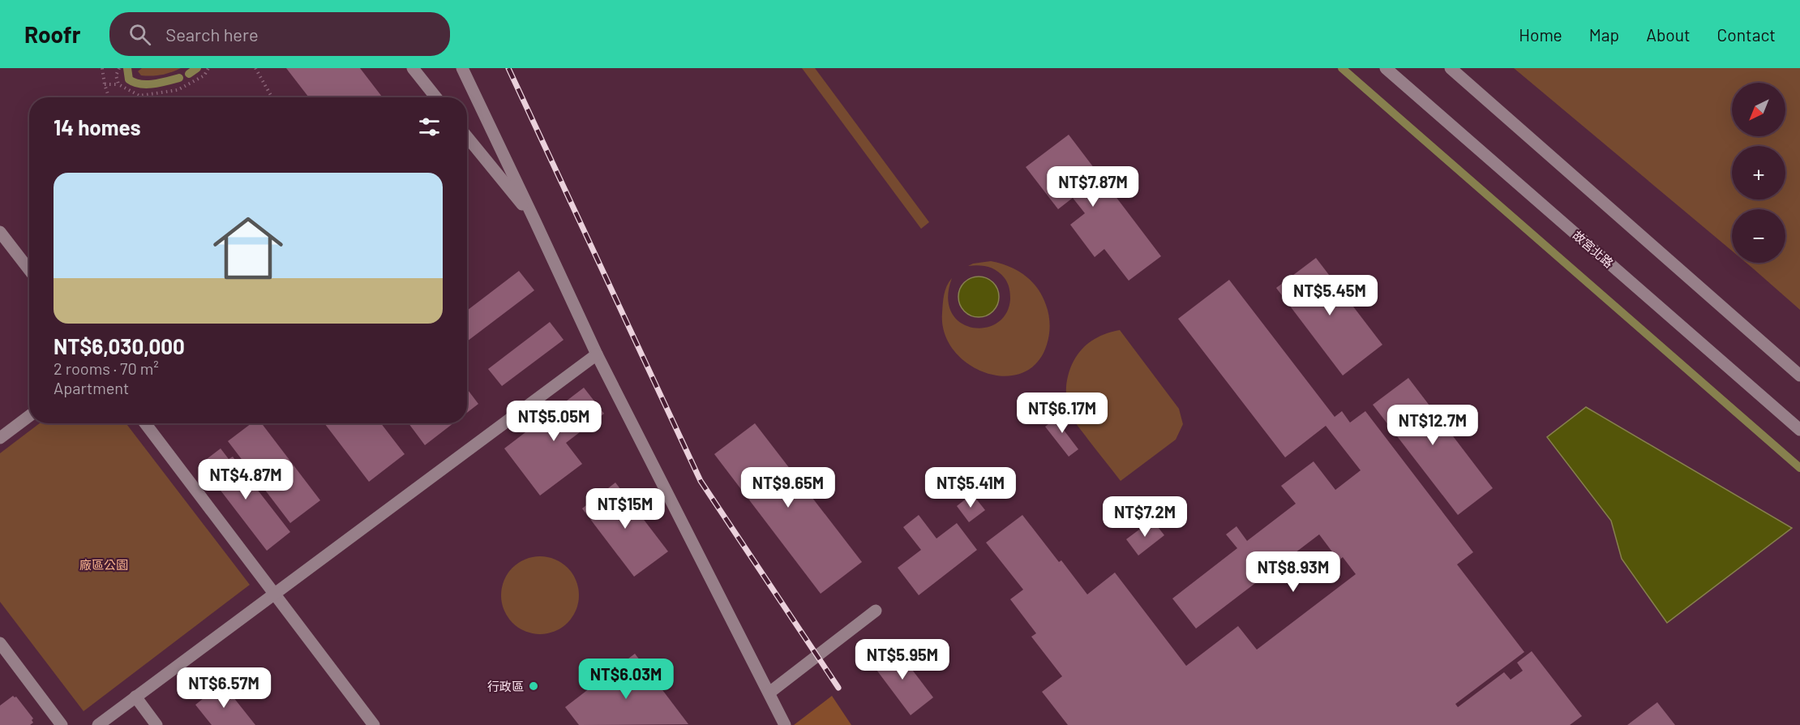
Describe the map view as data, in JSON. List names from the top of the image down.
{
  "streets": {
    "street": ["故宮北路"]
  },
  "parks": ["廠區公園"],
  "places": ["行政區"],
  "north": "bottom left",
  "page": {
    "header": "Roofr",
    "search": "Search here",
    "nav": [
      "Home",
      "Map",
      "About",
      "Contact"
    ],
    "map_buttons": ["+", "−"],
    "heading": "14 homes",
    "list": [
      {
        "name": "NT$6,030,000",
        "note": "2 rooms · 70 m² · Apartment"
      }
    ],
    "price": [
      "NT$7.87M",
      "NT$5.45M",
      "NT$6.17M",
      "NT$5.05M",
      "NT$12.7M",
      "NT$4.87M",
      "NT$9.65M",
      "NT$5.41M",
      "NT$15M",
      "NT$7.2M",
      "NT$8.93M",
      "NT$5.95M",
      "NT$6.03M",
      "NT$6.57M"
    ]
  }
}
